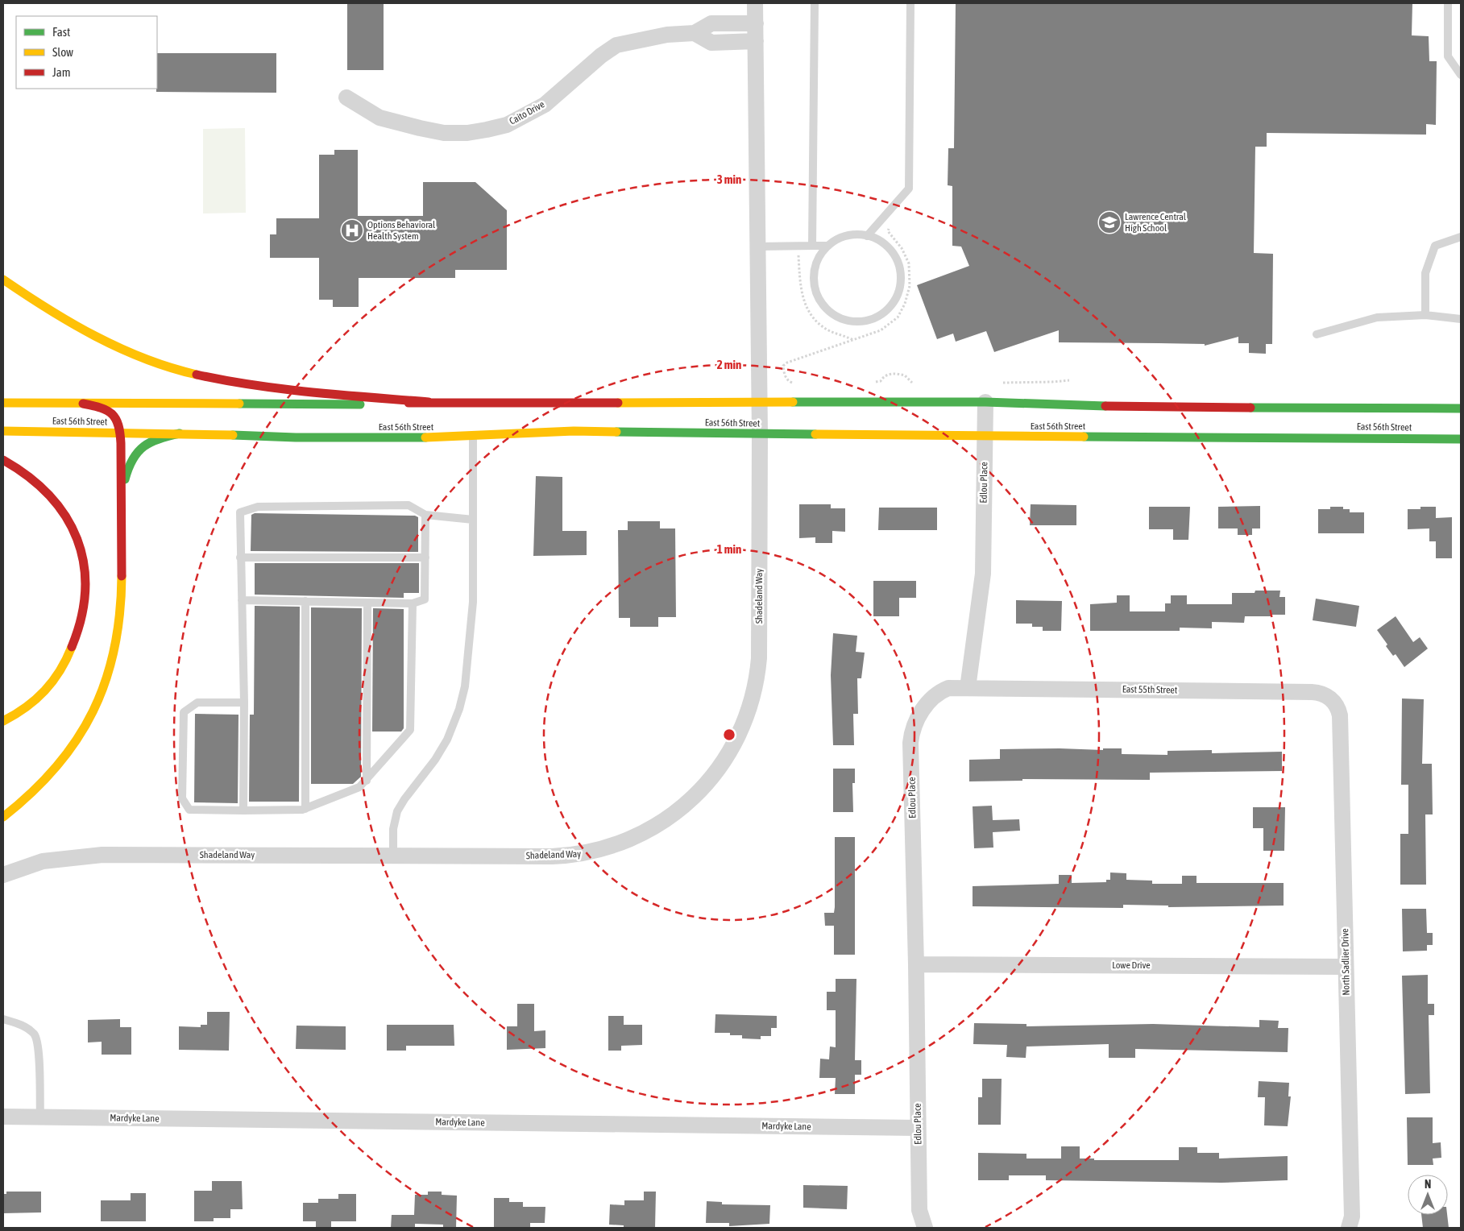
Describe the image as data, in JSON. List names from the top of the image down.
{
  "streets": {
    "main road": ["East 56th Street"],
    "street": [
      "Caito Drive",
      "Edlou Place",
      "Shadeland Way",
      "East 55th Street",
      "North Sadlier Drive",
      "Lowe Drive",
      "Mardyke Lane"
    ]
  },
  "crossings": [
    ["East 56th Street", "Edlou Place"],
    ["East 56th Street", "Shadeland Way"],
    ["Edlou Place", "East 55th Street"],
    ["Edlou Place", "Lowe Drive"],
    ["Edlou Place", "Mardyke Lane"],
    ["East 55th Street", "North Sadlier Drive"],
    ["North Sadlier Drive", "Lowe Drive"]
  ],
  "places": {
    "school or university": ["Lawrence Central High School"],
    "hospital": ["Options Behavioral Health System"]
  },
  "legend": ["Fast", "Slow", "Jam"],
  "north": "top",
  "rings": ["3 min", "2 min", "1 min"]
}
